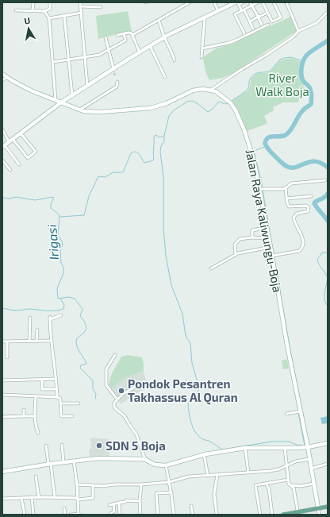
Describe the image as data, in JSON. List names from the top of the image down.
{
  "streets": {
    "main road": ["Jalan Raya Kaliwungu-Boja"]
  },
  "water": ["Irigasi"],
  "parks": ["River Walk Boja"],
  "places": ["Pondok Pesantren Takhassus Al Quran", "SDN 5 Boja"],
  "north": "top"
}
